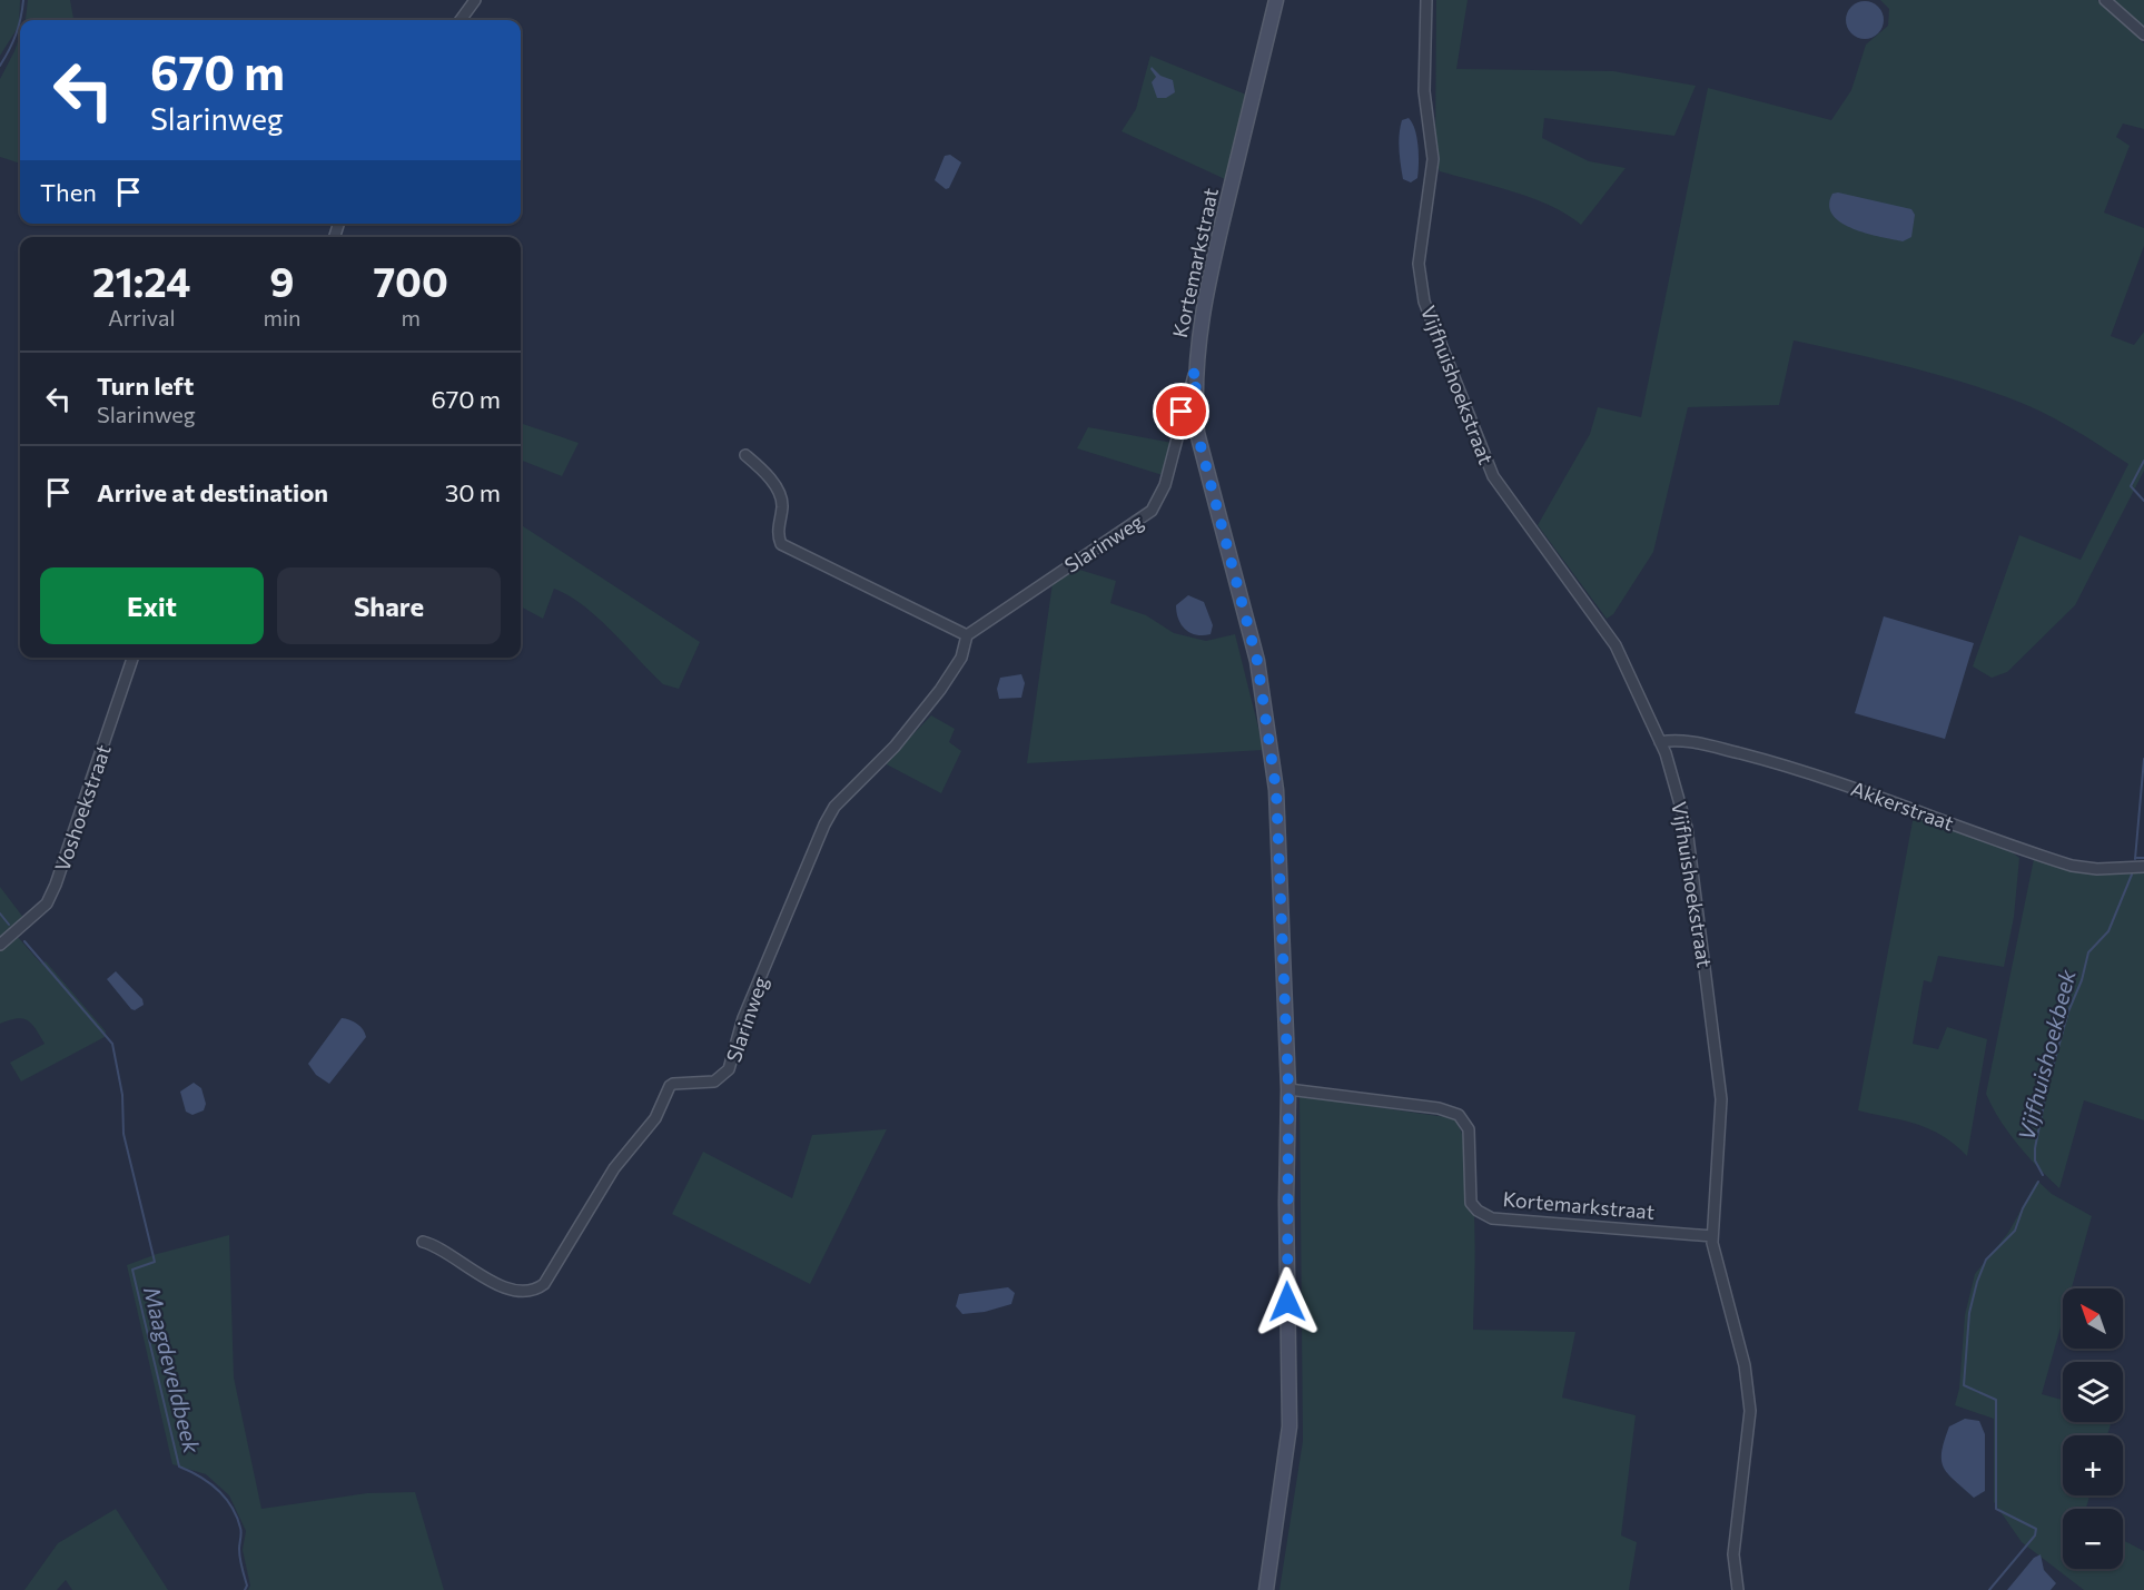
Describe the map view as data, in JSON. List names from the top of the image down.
{
  "streets": {
    "street": [
      "Kortemarkstraat",
      "Vijfhuishoekstraat",
      "Slarinweg",
      "Akkerstraat",
      "Voshoekstraat"
    ]
  },
  "crossings": [
    ["Kortemarkstraat", "Vijfhuishoekstraat"],
    ["Kortemarkstraat", "Slarinweg"],
    ["Vijfhuishoekstraat", "Akkerstraat"]
  ],
  "water": ["Vijfhuishoekbeek", "Maagdeveldbeek"],
  "north": "top left",
  "page": {
    "turn": ["670 m", "Slarinweg"],
    "then": "Then",
    "eta": [
      "21:24",
      "Arrival",
      "9",
      "min",
      "700",
      "m"
    ],
    "list": [
      {
        "name": "Turn left",
        "note": "Slarinweg",
        "value": "670 m"
      },
      {
        "name": "Arrive at destination",
        "value": "30 m"
      }
    ],
    "buttons": ["Exit", "Share"],
    "map_buttons": ["+", "−"]
  }
}
